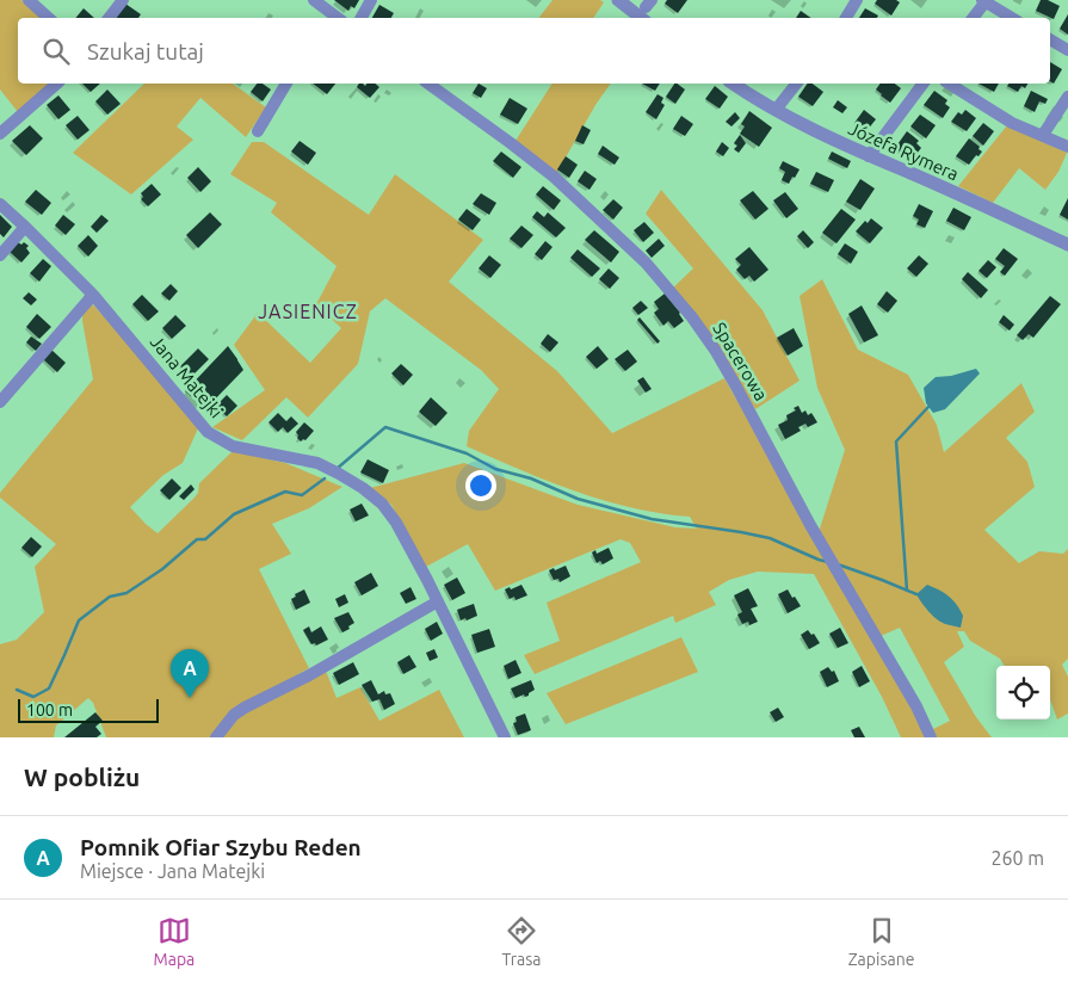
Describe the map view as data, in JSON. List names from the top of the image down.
{
  "streets": {
    "street": ["Józefa Rymera", "Spacerowa", "Jana Matejki"]
  },
  "districts": ["JASIENICZ"],
  "scale_bar": "100 m",
  "page": {
    "search": "Szukaj tutaj",
    "pins": "A",
    "scale": "100 m",
    "heading": "W pobliżu",
    "list": [
      {
        "mark": "A",
        "name": "Pomnik Ofiar Szybu Reden",
        "note": "Miejsce · Jana Matejki",
        "value": "260 m"
      }
    ],
    "nav": ["Mapa", "Trasa", "Zapisane"]
  }
}
